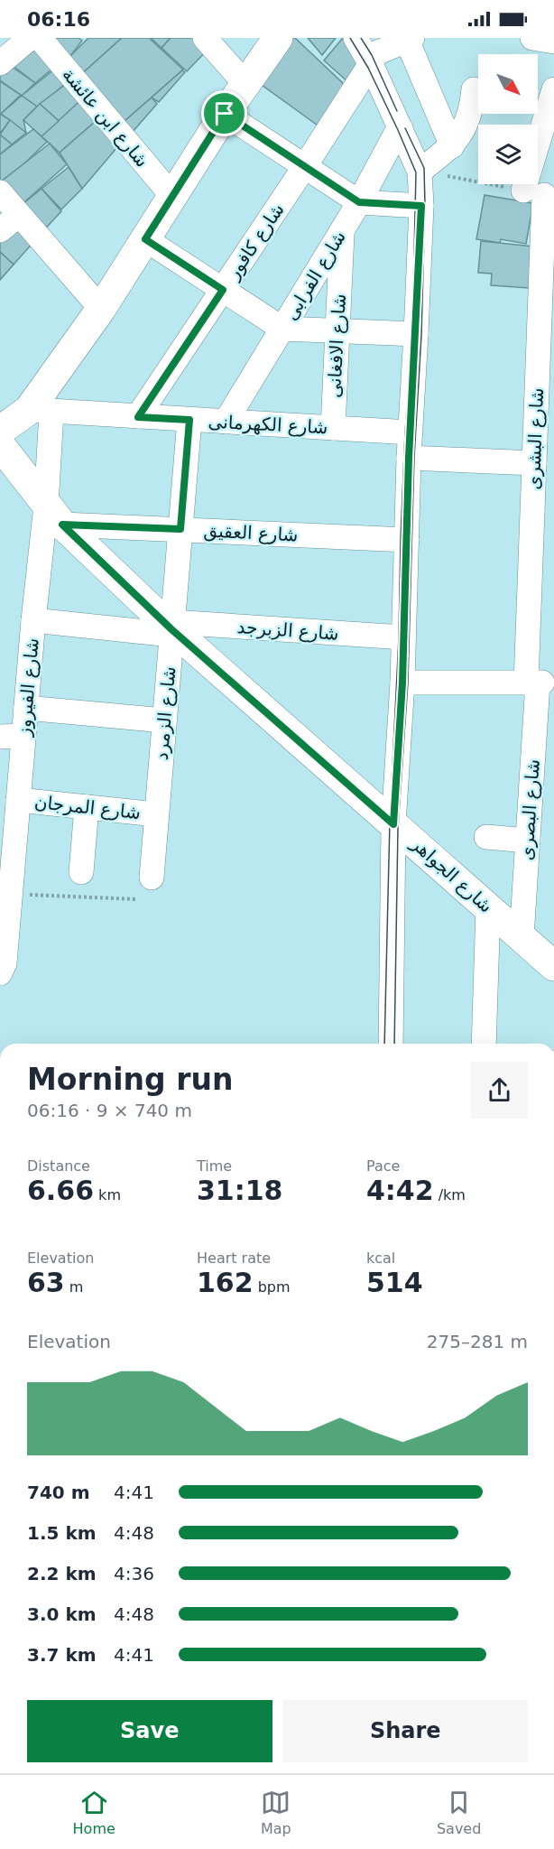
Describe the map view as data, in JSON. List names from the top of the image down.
{
  "streets": {
    "main road": ["شارع الجواهر"],
    "street": [
      "شارع ابن عائشة",
      "شارع كافور",
      "شارع الفرابى",
      "شارع الافغانى",
      "شارع الكهرمانى",
      "شارع البشرى",
      "شارع العقيق",
      "شارع الزبرجد",
      "شارع الفيروز",
      "شارع الزمرد",
      "شارع المرجان",
      "شارع البصرى"
    ]
  },
  "crossings": [
    ["شارع كافور", "شارع الكهرمانى"],
    ["شارع الفرابى", "شارع الافغانى"],
    ["شارع الفرابى", "شارع الكهرمانى"],
    ["شارع الافغانى", "شارع الكهرمانى"],
    ["شارع الكهرمانى", "شارع الفيروز"],
    ["شارع الكهرمانى", "شارع الزمرد"],
    ["شارع الكهرمانى", "شارع الجواهر"],
    ["شارع البشرى", "شارع البصرى"],
    ["شارع العقيق", "شارع الفيروز"],
    ["شارع العقيق", "شارع الزمرد"],
    ["شارع العقيق", "شارع الجواهر"],
    ["شارع الزبرجد", "شارع الفيروز"],
    ["شارع الزبرجد", "شارع الزمرد"],
    ["شارع الزبرجد", "شارع الجواهر"],
    ["شارع الفيروز", "شارع المرجان"],
    ["شارع الفيروز", "شارع الجواهر"],
    ["شارع الزمرد", "شارع المرجان"],
    ["شارع الزمرد", "شارع الجواهر"],
    ["شارع البصرى", "شارع الجواهر"]
  ],
  "north": "bottom right",
  "page": {
    "status": "06:16",
    "heading": ["Morning run", "06:16 · 9 × 740 m"],
    "stats": [
      ["Distance", "6.66 km"],
      ["Time", "31:18"],
      ["Pace", "4:42 /km"],
      ["Elevation", "63 m"],
      ["Heart rate", "162 bpm"],
      ["kcal", "514"]
    ],
    "chart": ["Elevation", "275–281 m"],
    "list": [
      {
        "name": "740 m",
        "note": "4:41"
      },
      {
        "name": "1.5 km",
        "note": "4:48"
      },
      {
        "name": "2.2 km",
        "note": "4:36"
      },
      {
        "name": "3.0 km",
        "note": "4:48"
      },
      {
        "name": "3.7 km",
        "note": "4:41"
      }
    ],
    "buttons": ["Save", "Share"],
    "tabs": ["Home", "Map", "Saved"]
  }
}
